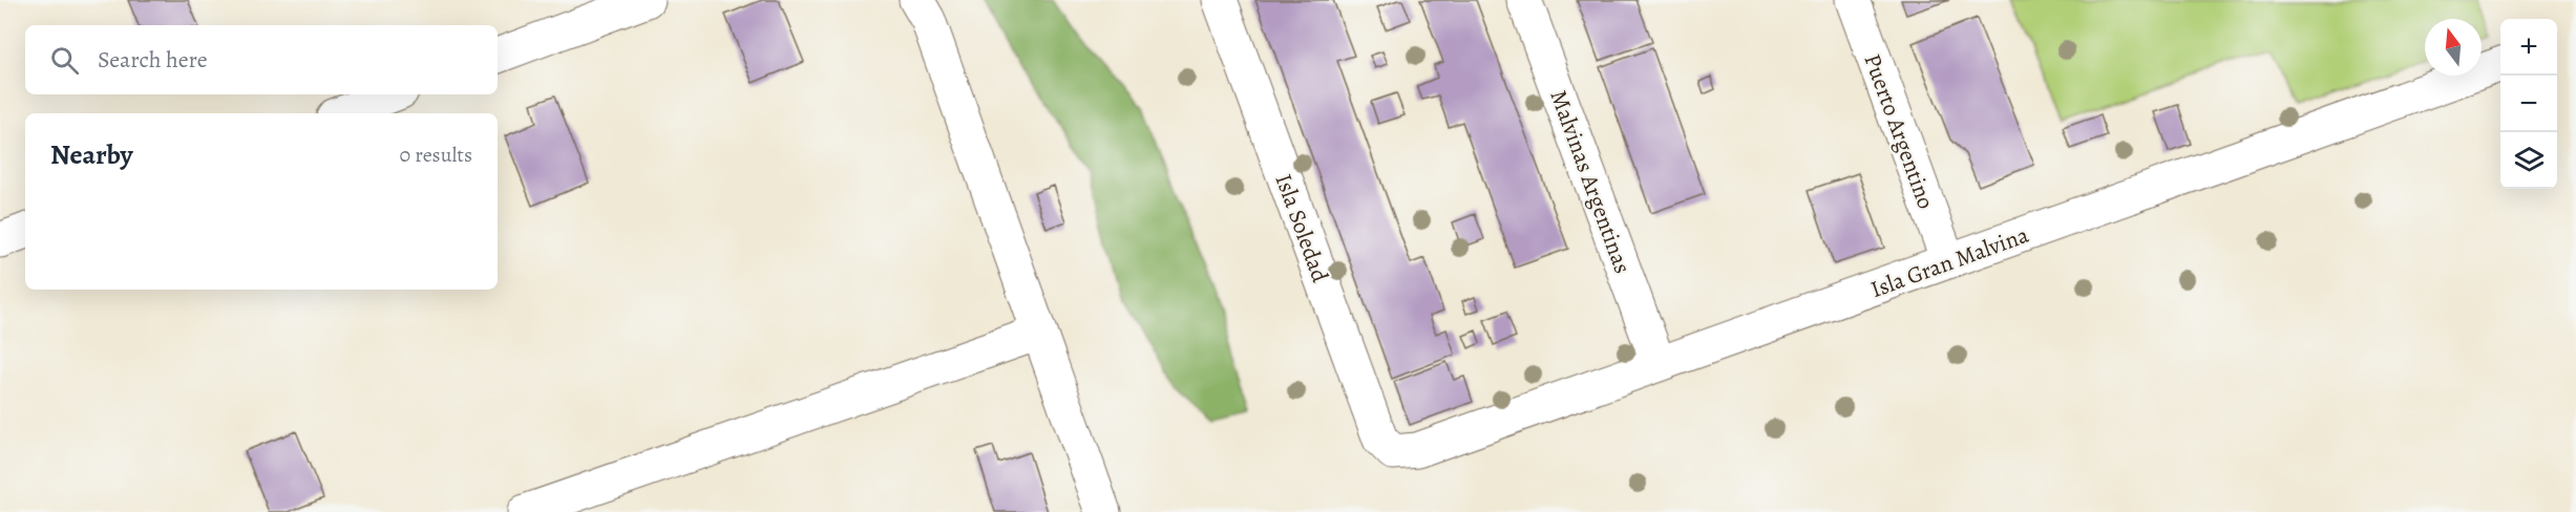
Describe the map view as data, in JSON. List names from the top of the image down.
{
  "streets": {
    "street": [
      "Puerto Argentino",
      "Malvinas Argentinas",
      "Isla Soledad",
      "Isla Gran Malvina"
    ]
  },
  "crossings": [
    ["Puerto Argentino", "Isla Gran Malvina"],
    ["Malvinas Argentinas", "Isla Gran Malvina"],
    ["Isla Soledad", "Isla Gran Malvina"]
  ],
  "north": "top",
  "page": {
    "map_buttons": ["+", "−"],
    "search": "Search here",
    "heading": ["Nearby", "0 results"]
  }
}
